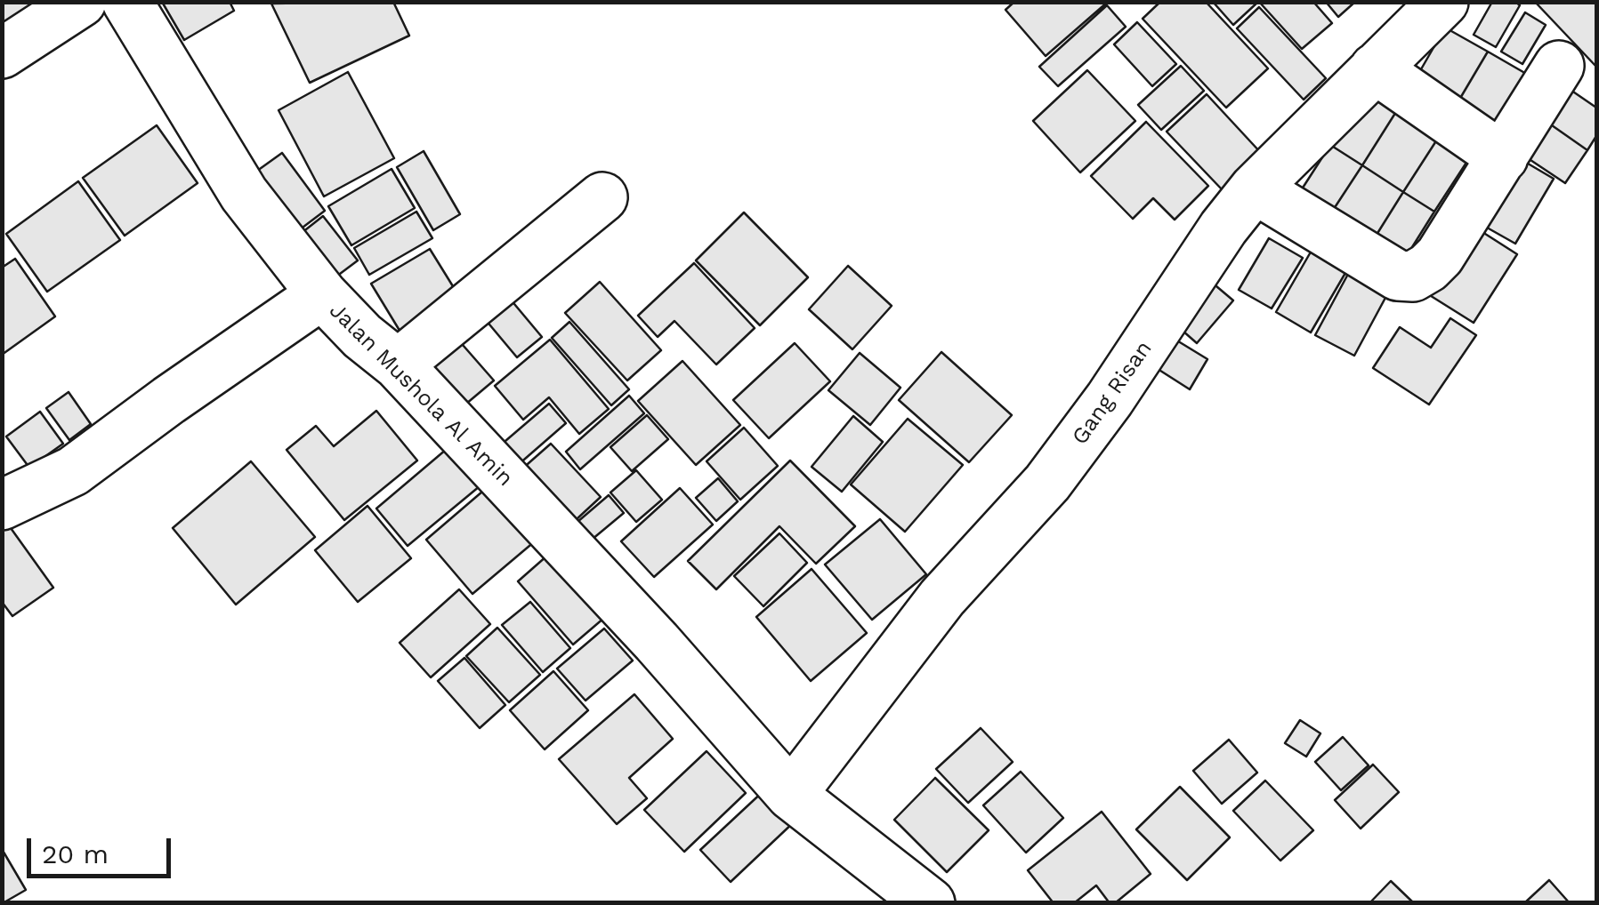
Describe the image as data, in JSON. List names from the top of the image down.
{
  "streets": {
    "street": ["Gang Risan", "Jalan Mushola Al Amin"]
  },
  "crossings": [
    ["Gang Risan", "Jalan Mushola Al Amin"]
  ],
  "scale_bar": "20 m"
}
